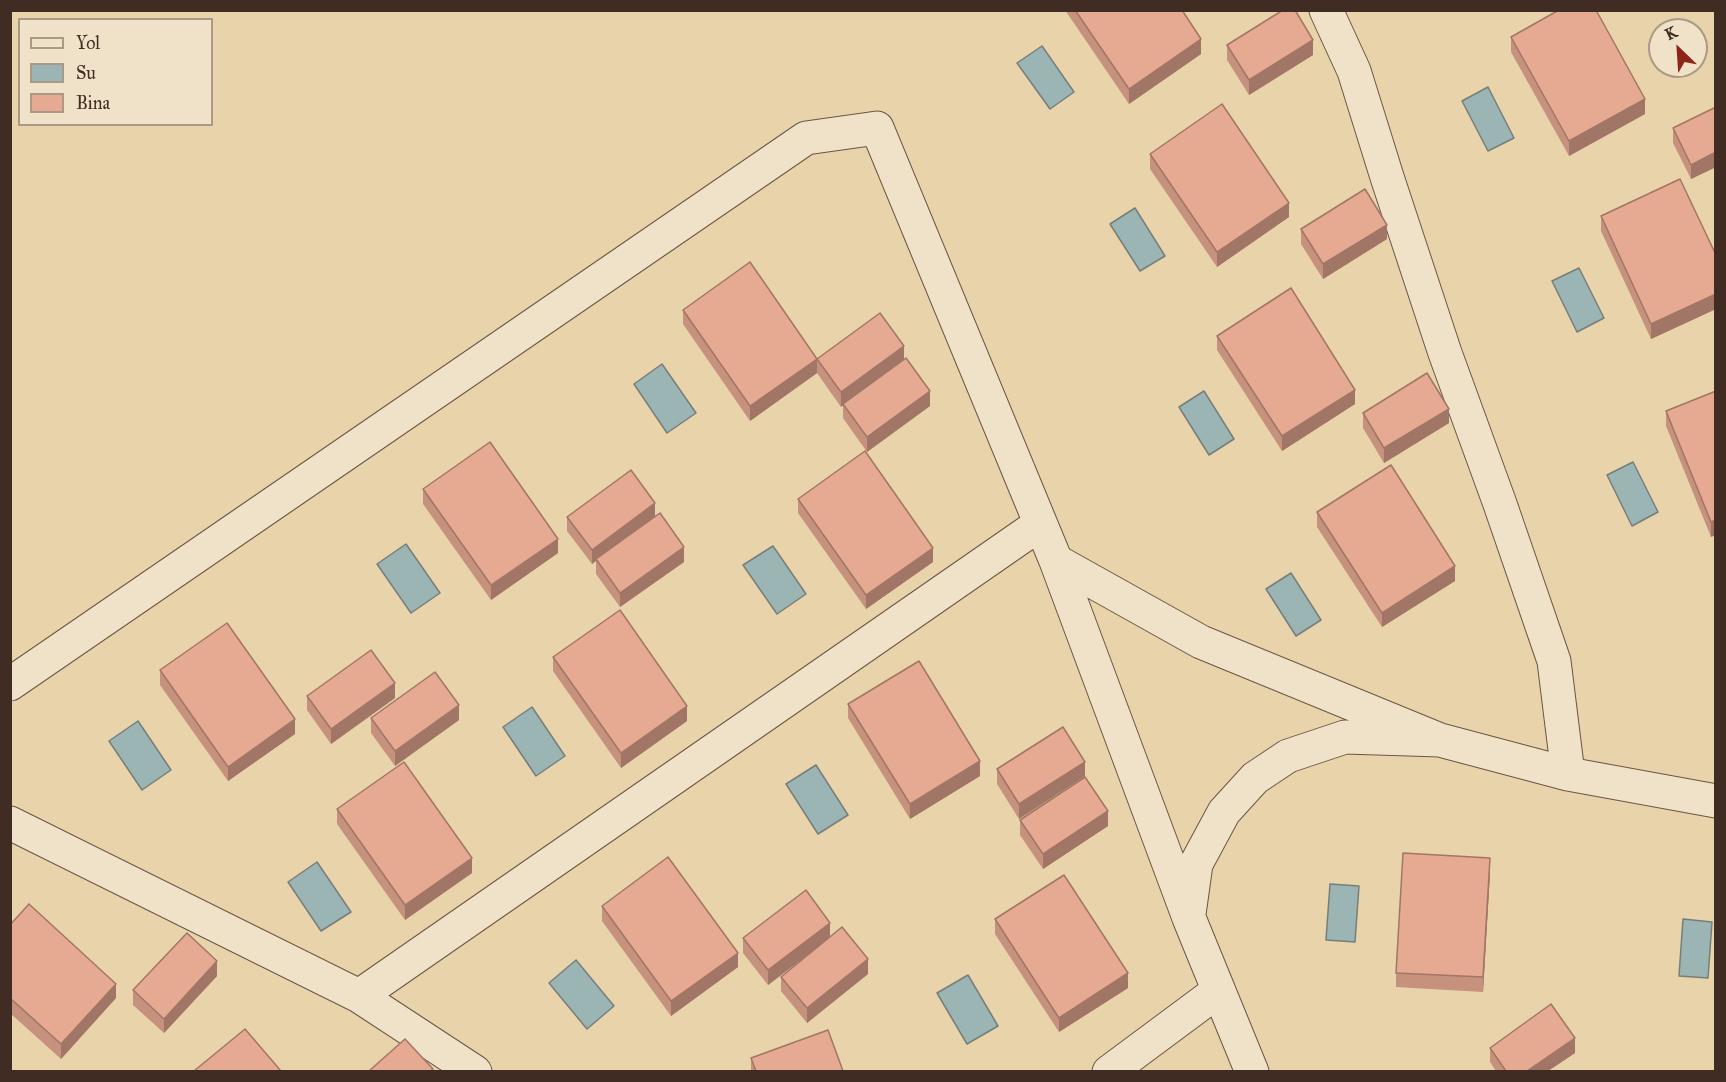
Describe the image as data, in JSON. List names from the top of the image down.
{
  "legend": ["Yol", "Su", "Bina"],
  "north": "top left"
}
